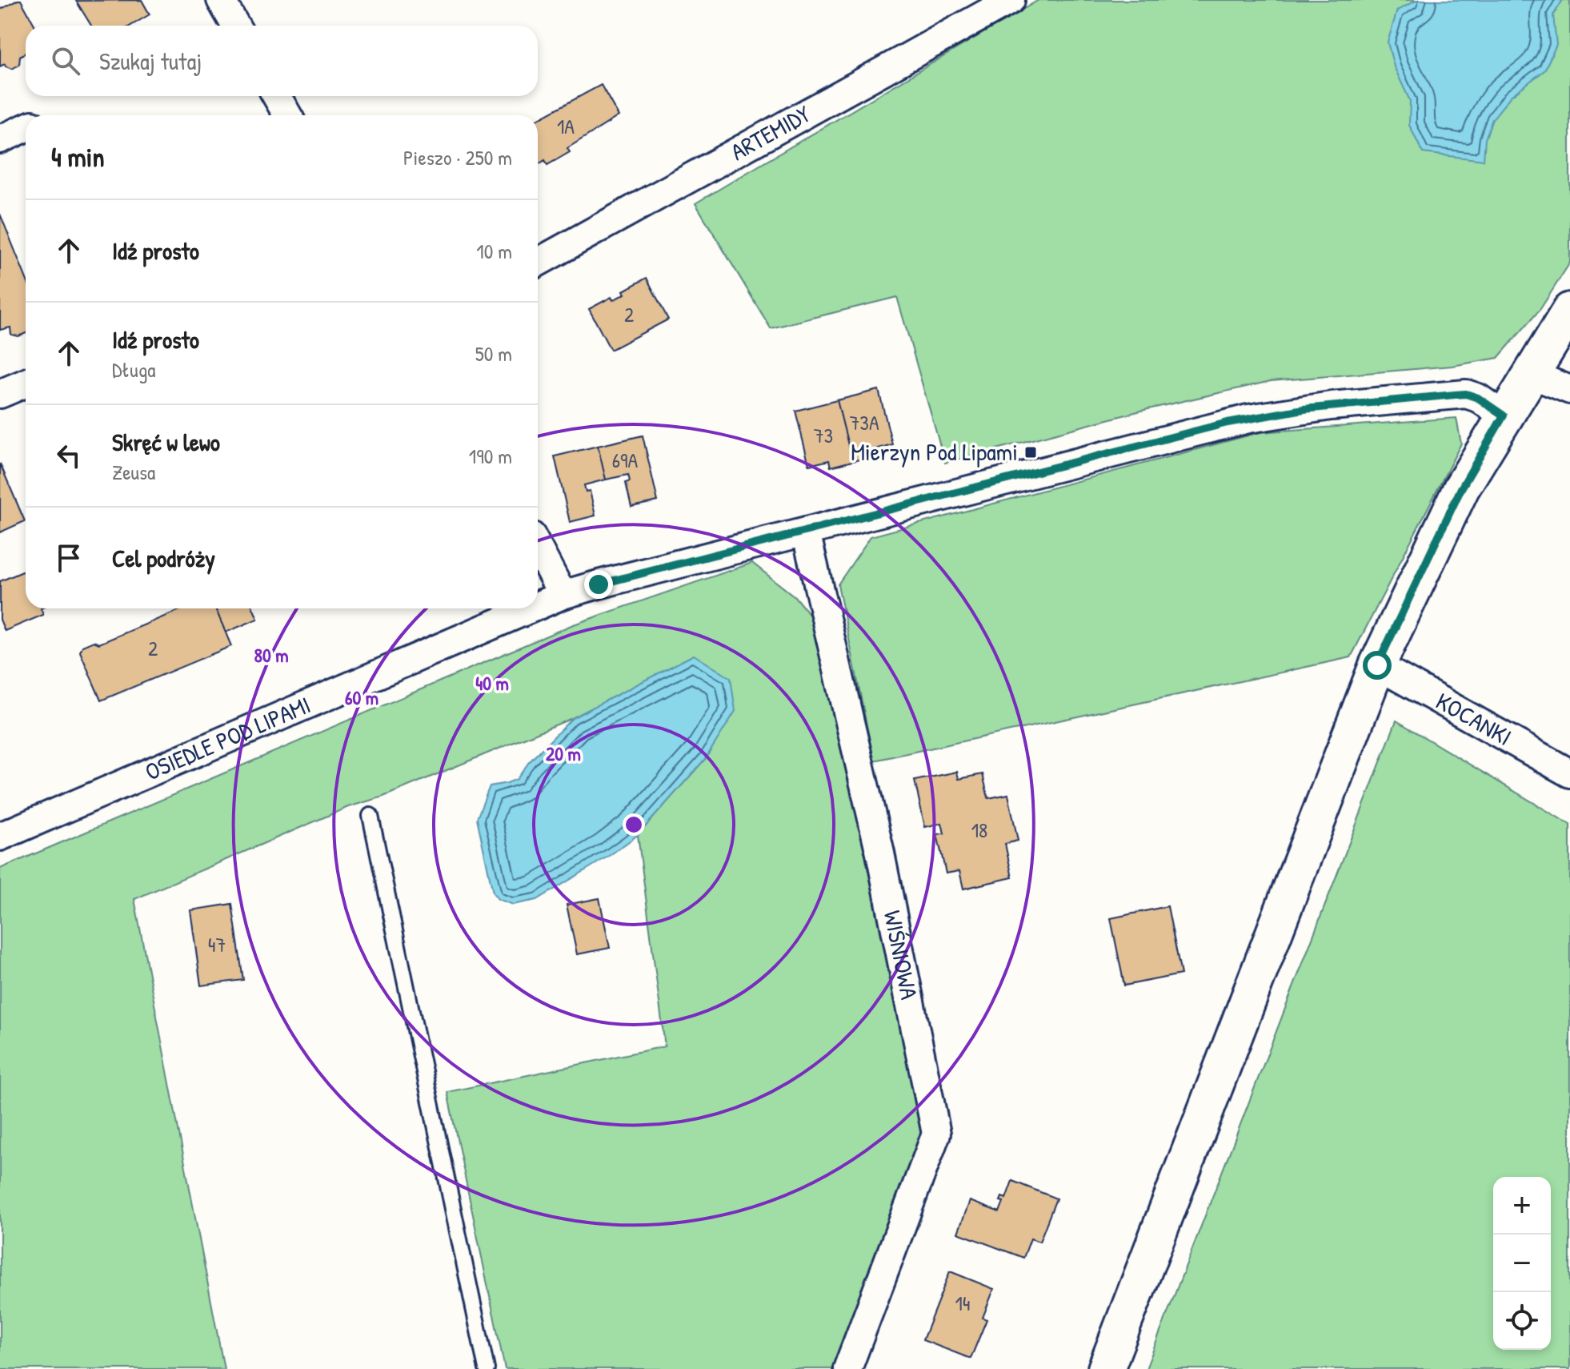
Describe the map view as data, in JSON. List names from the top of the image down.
{
  "streets": {
    "street": [
      "ARTEMIDY",
      "KOCANKI",
      "OSIEDLE POD LIPAMI",
      "WIŚNIOWA"
    ]
  },
  "crossings": [
    ["OSIEDLE POD LIPAMI", "WIŚNIOWA"]
  ],
  "places": {
    "transit": ["Mierzyn Pod Lipami"]
  },
  "house_numbers": [
    "1A",
    "2",
    "73A",
    "73",
    "69A",
    "2",
    "18",
    "47",
    "14"
  ],
  "page": {
    "search": "Szukaj tutaj",
    "heading": ["4 min", "Pieszo · 250 m"],
    "list": [
      ["Idź prosto", "10 m"],
      ["Idź prosto", "Długa", "50 m"],
      ["Skręć w lewo", "Zeusa", "190 m"],
      "Cel podróży"
    ],
    "map_buttons": ["+", "−"]
  },
  "rings": [
    "80 m",
    "40 m",
    "60 m",
    "20 m"
  ]
}
